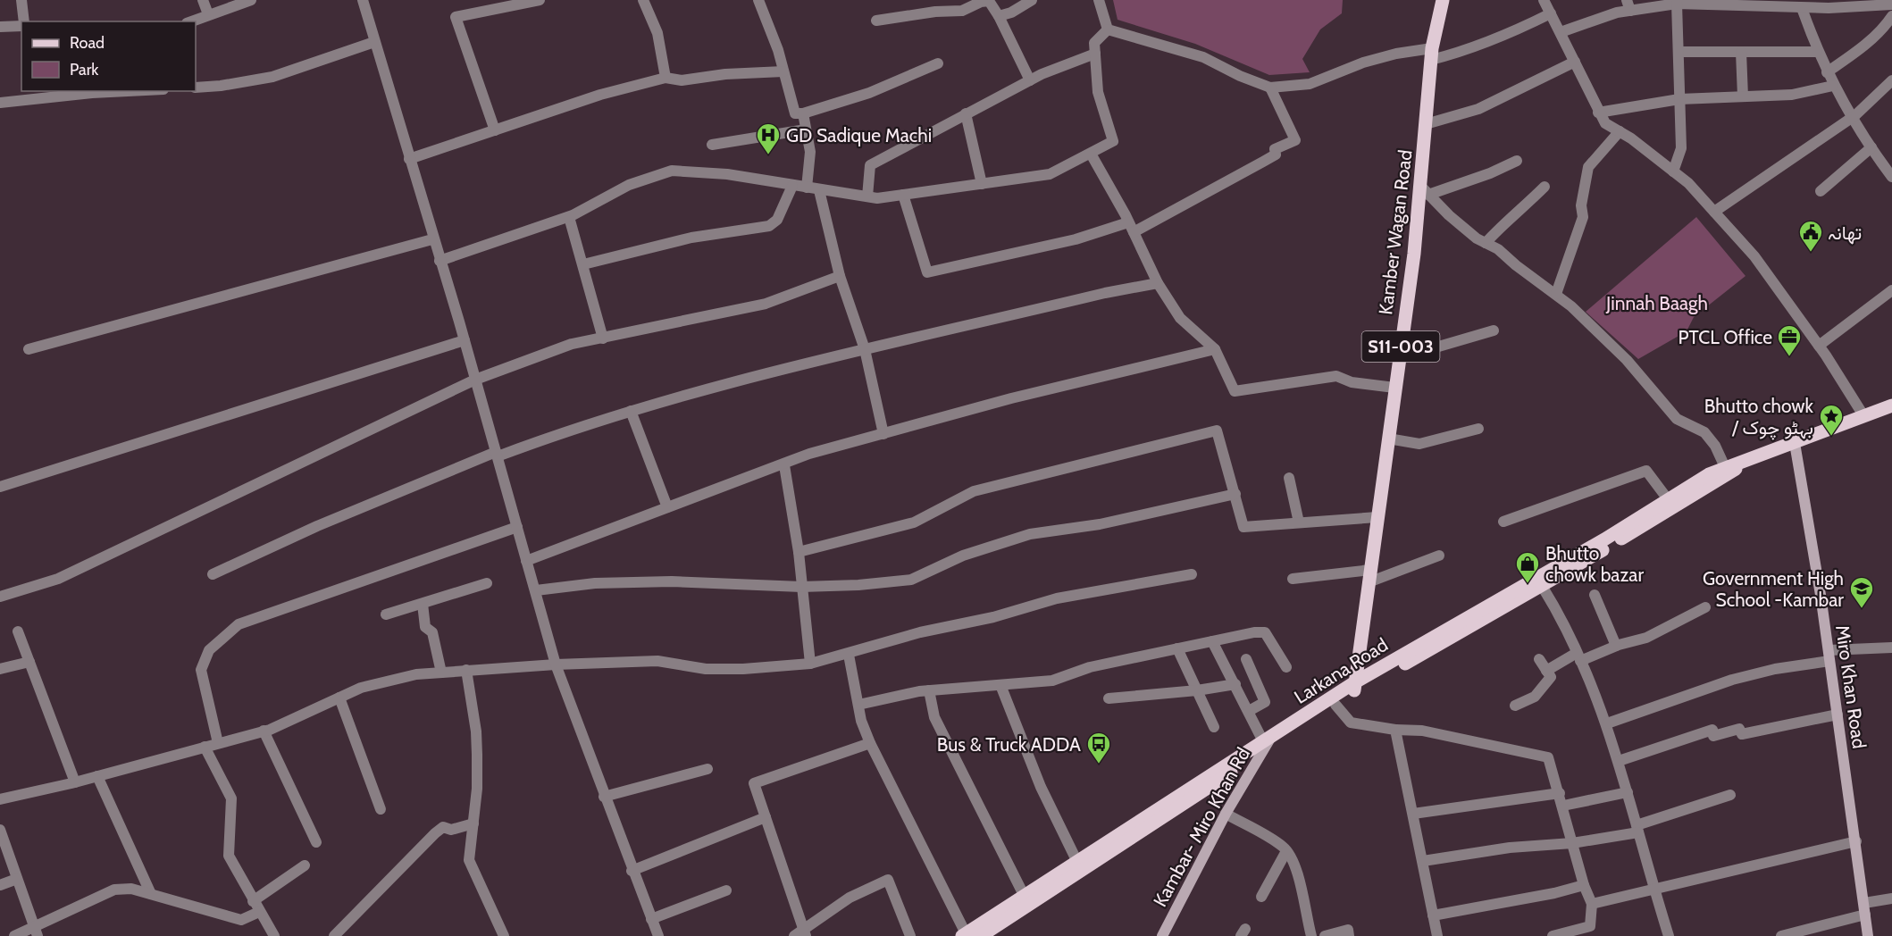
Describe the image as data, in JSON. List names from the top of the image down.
{
  "streets": {
    "main road": [
      "Kamber Wagan Road",
      "S11-003",
      "Larkana Road",
      "Miro Khan Road",
      "Kambar- Miro Khan Rd"
    ]
  },
  "crossings": [
    ["Kamber Wagan Road", "Larkana Road"],
    ["Larkana Road", "Miro Khan Road"],
    ["Larkana Road", "Kambar- Miro Khan Rd"]
  ],
  "parks": ["Jinnah Baagh"],
  "places": {
    "hospital": ["GD Sadique Machi"],
    "public building": ["تھانہ"],
    "office": ["PTCL Office"],
    "place": ["Bhutto chowk / بہٹو چوک"],
    "shop": ["Bhutto chowk bazar"],
    "school or university": ["Government High School -Kambar"],
    "bus stop": ["Bus & Truck ADDA"]
  },
  "legend": ["Road", "Park"]
}
